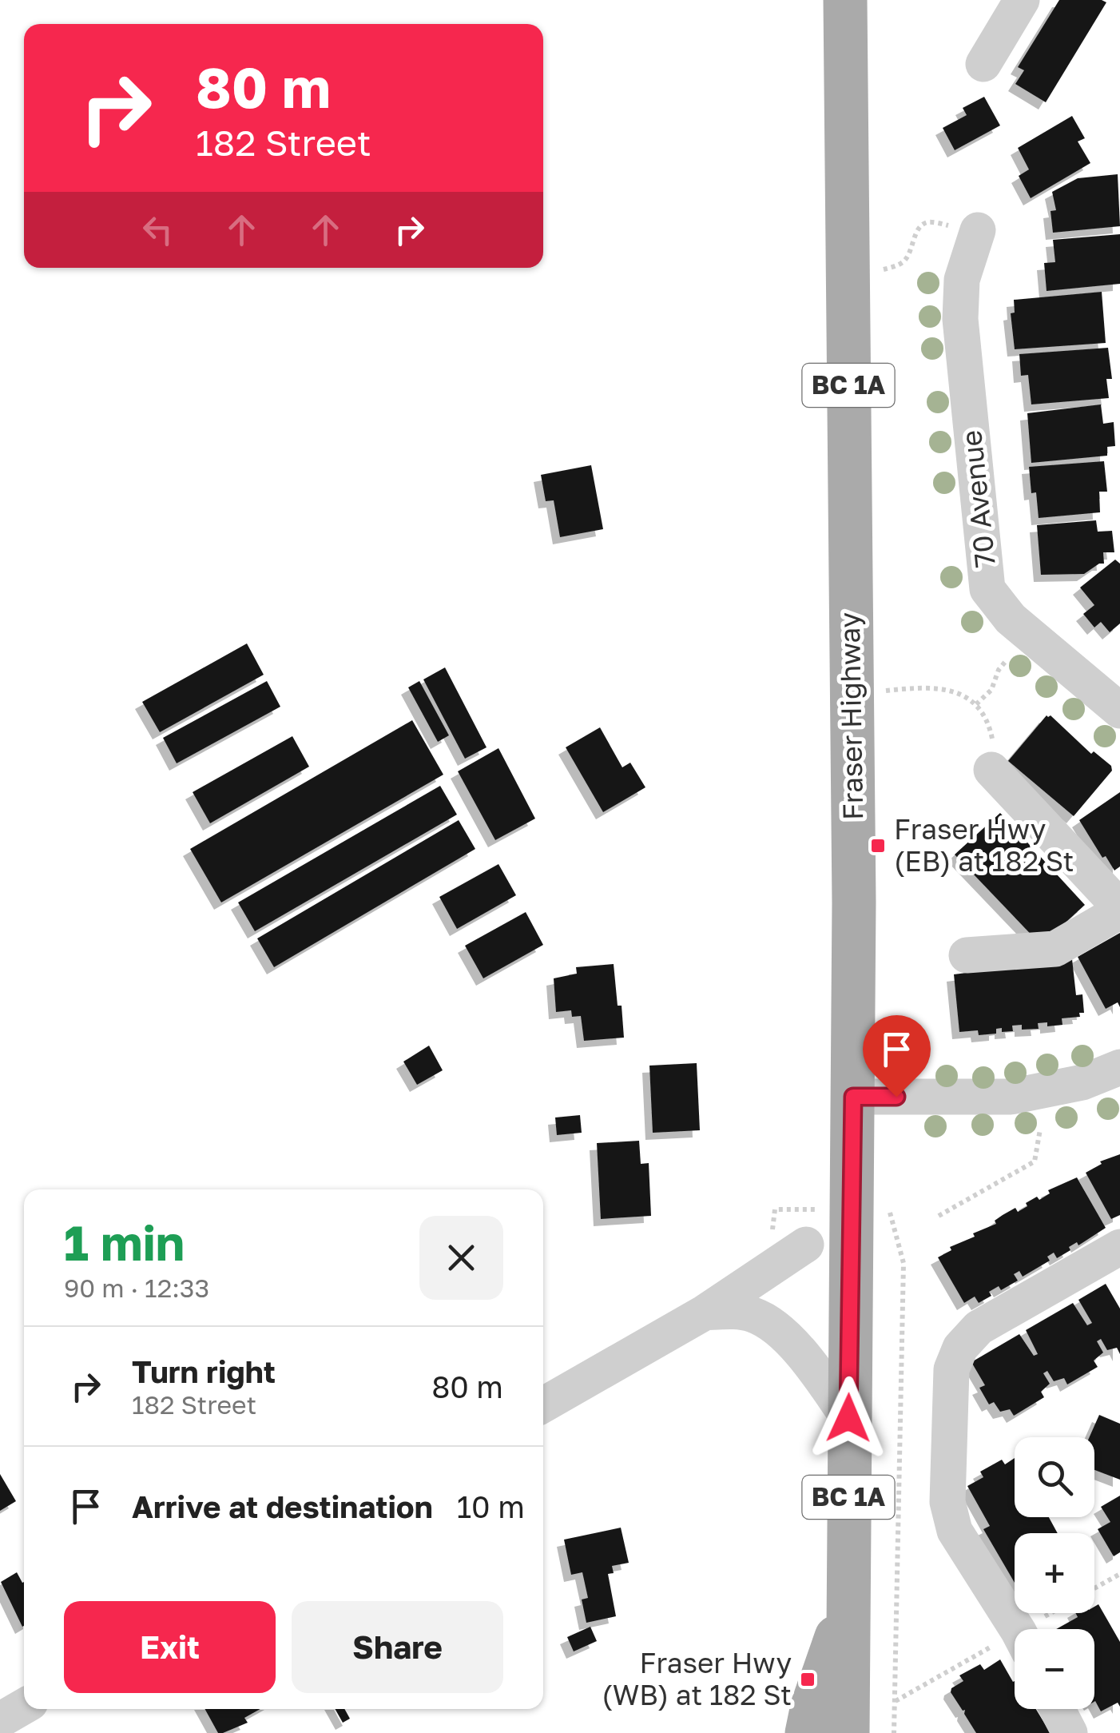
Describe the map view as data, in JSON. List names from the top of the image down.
{
  "streets": {
    "main road": ["BC 1A", "Fraser Highway"],
    "street": ["70 Avenue"]
  },
  "places": {
    "transit": ["Fraser Hwy (EB) at 182 St", "Fraser Hwy (WB) at 182 St"]
  },
  "page": {
    "turn": ["80 m", "182 Street"],
    "heading": ["1 min", "90 m · 12:33"],
    "list": [
      {
        "name": "Turn right",
        "note": "182 Street",
        "value": "80 m"
      },
      {
        "name": "Arrive at destination",
        "value": "10 m"
      }
    ],
    "map_buttons": ["+", "−"],
    "buttons": ["Exit", "Share"]
  }
}
